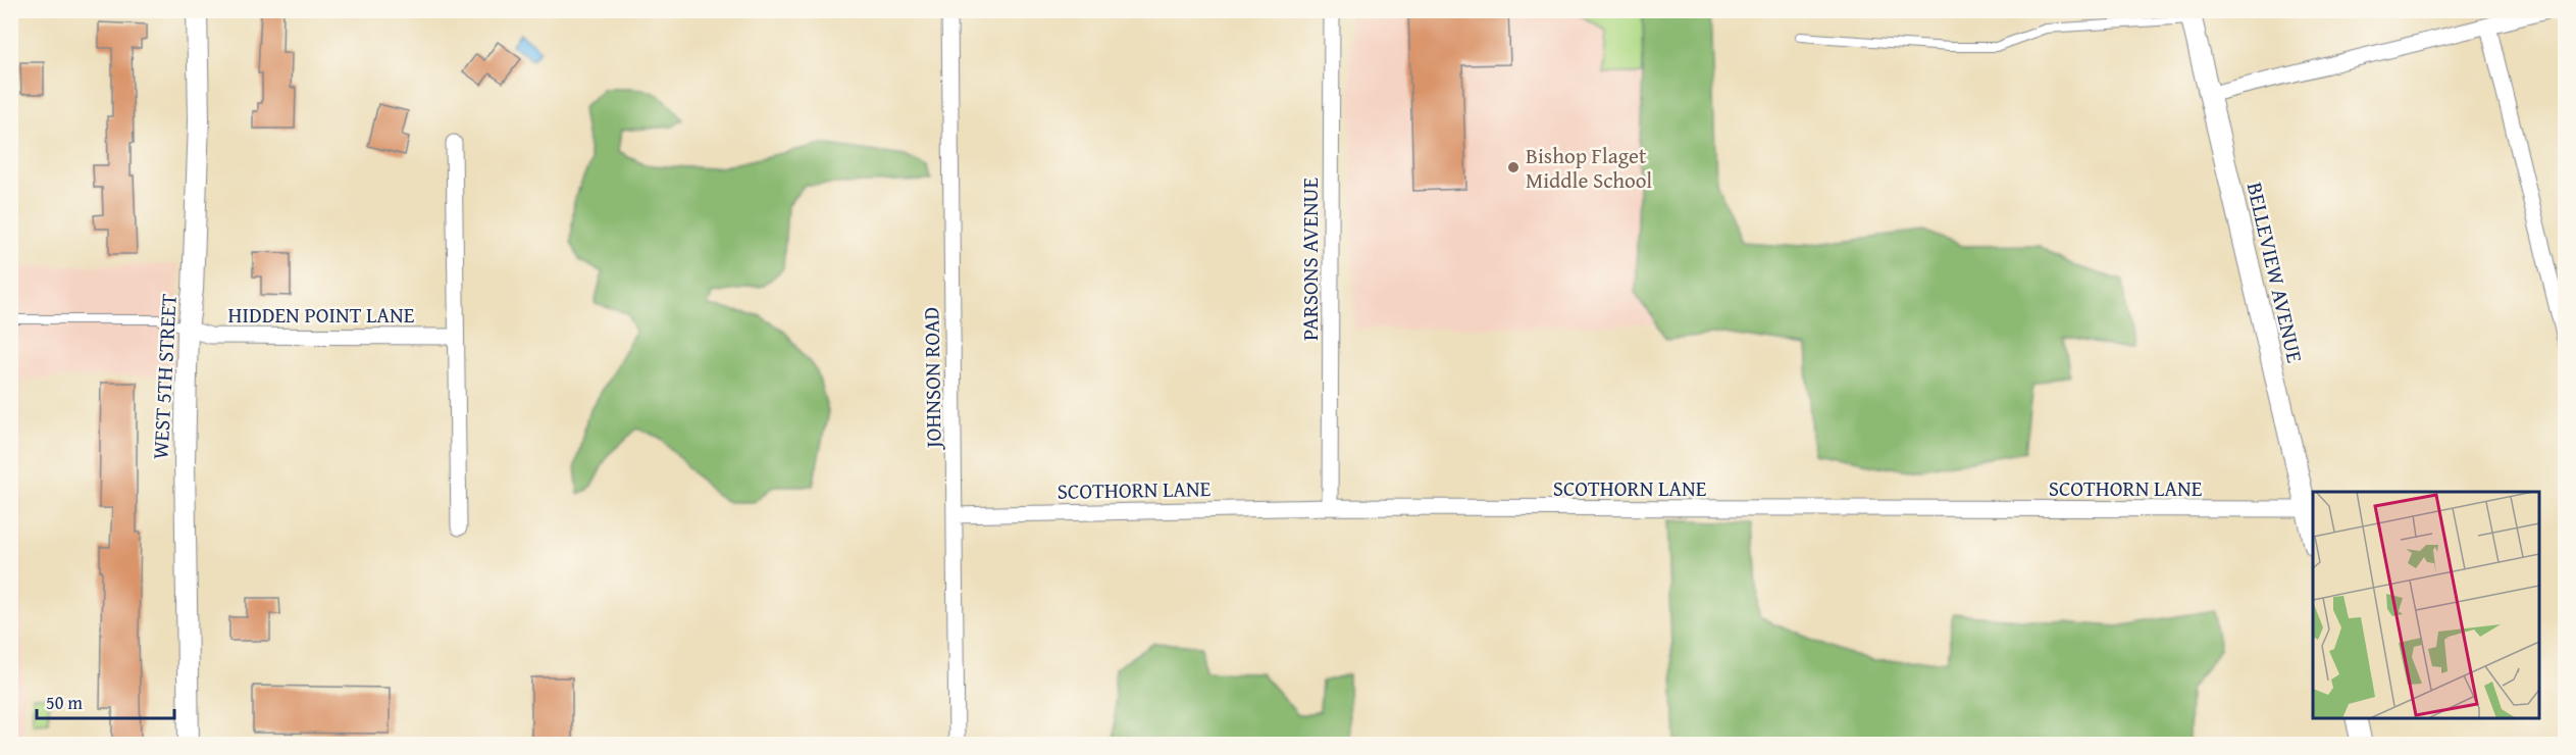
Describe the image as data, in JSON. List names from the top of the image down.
{
  "streets": {
    "street": [
      "PARSONS AVENUE",
      "BELLEVIEW AVENUE",
      "HIDDEN POINT LANE",
      "WEST 5TH STREET",
      "JOHNSON ROAD",
      "SCOTHORN LANE"
    ]
  },
  "crossings": [
    ["PARSONS AVENUE", "SCOTHORN LANE"],
    ["BELLEVIEW AVENUE", "SCOTHORN LANE"],
    ["HIDDEN POINT LANE", "WEST 5TH STREET"],
    ["JOHNSON ROAD", "SCOTHORN LANE"]
  ],
  "places": ["Bishop Flaget Middle School"],
  "scale_bar": "50 m"
}
